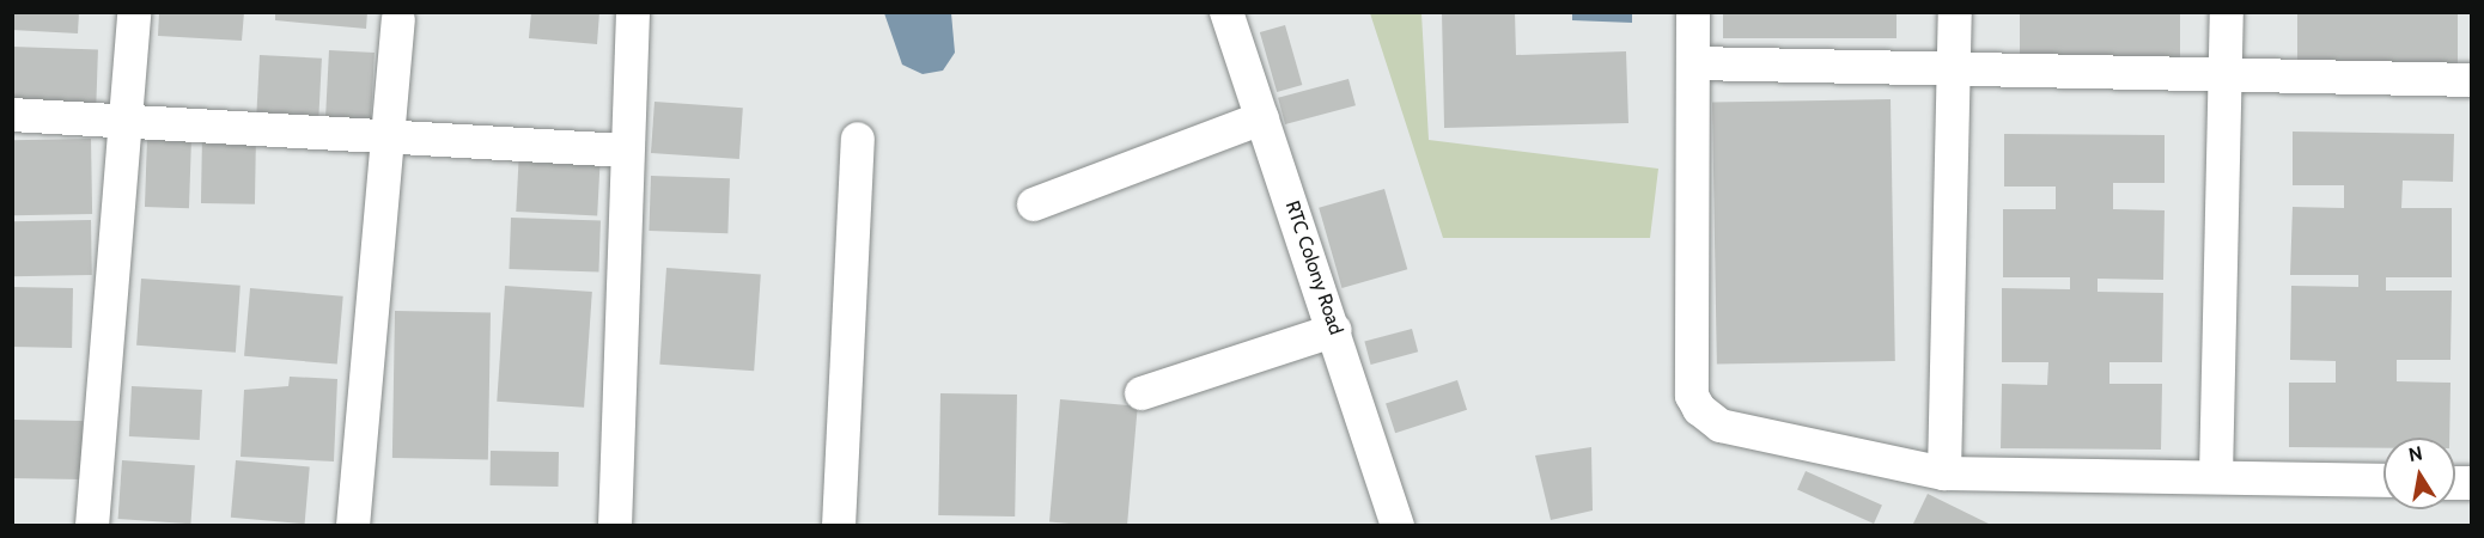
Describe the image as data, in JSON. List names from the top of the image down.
{
  "streets": {
    "street": ["RTC Colony Road"]
  },
  "north": "top"
}
